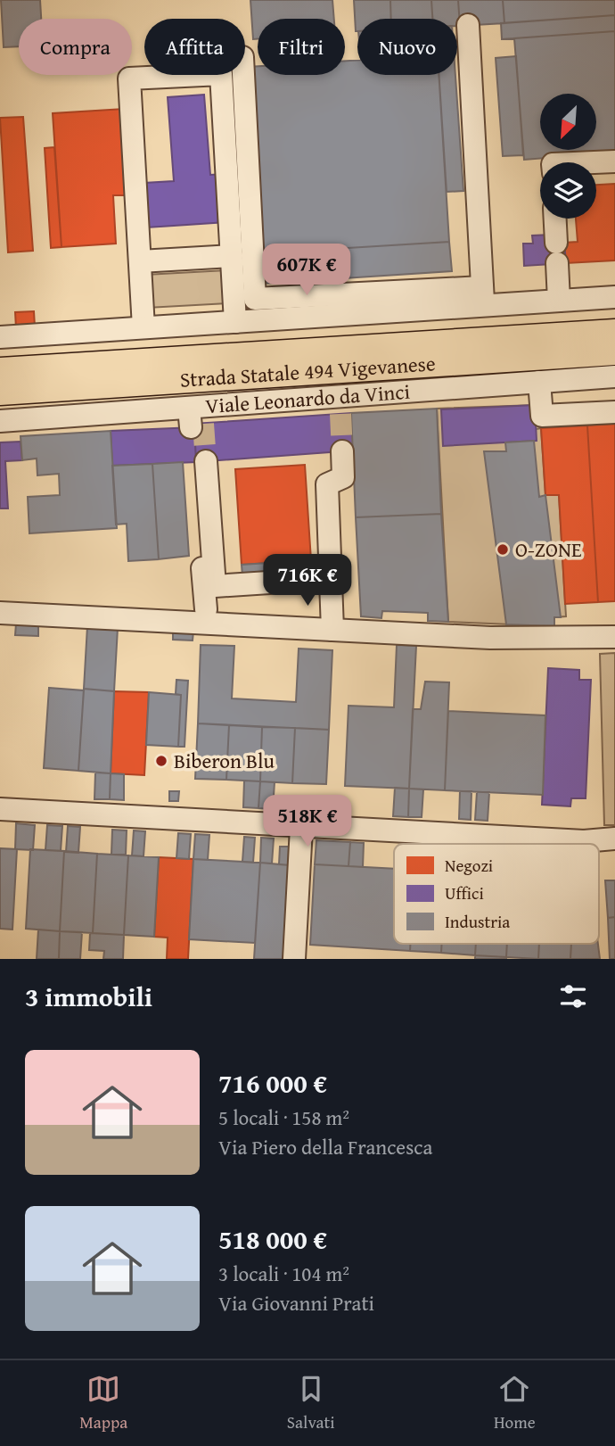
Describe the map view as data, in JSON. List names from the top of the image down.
{
  "streets": {
    "main road": ["Strada Statale 494 Vigevanese"],
    "street": ["Viale Leonardo da Vinci"]
  },
  "places": ["O-ZONE", "Biberon Blu"],
  "legend": ["Negozi", "Uffici", "Industria"],
  "north": "bottom left",
  "page": {
    "chip": [
      "Compra",
      "Affitta",
      "Filtri",
      "Nuovo"
    ],
    "price": ["607K €", "716K €", "518K €"],
    "heading": "3 immobili",
    "list": [
      {
        "name": "716 000 €",
        "note": "5 locali · 158 m² · Via Piero della Francesca"
      },
      {
        "name": "518 000 €",
        "note": "3 locali · 104 m² · Via Giovanni Prati"
      }
    ],
    "tabs": ["Mappa", "Salvati", "Home"]
  }
}
